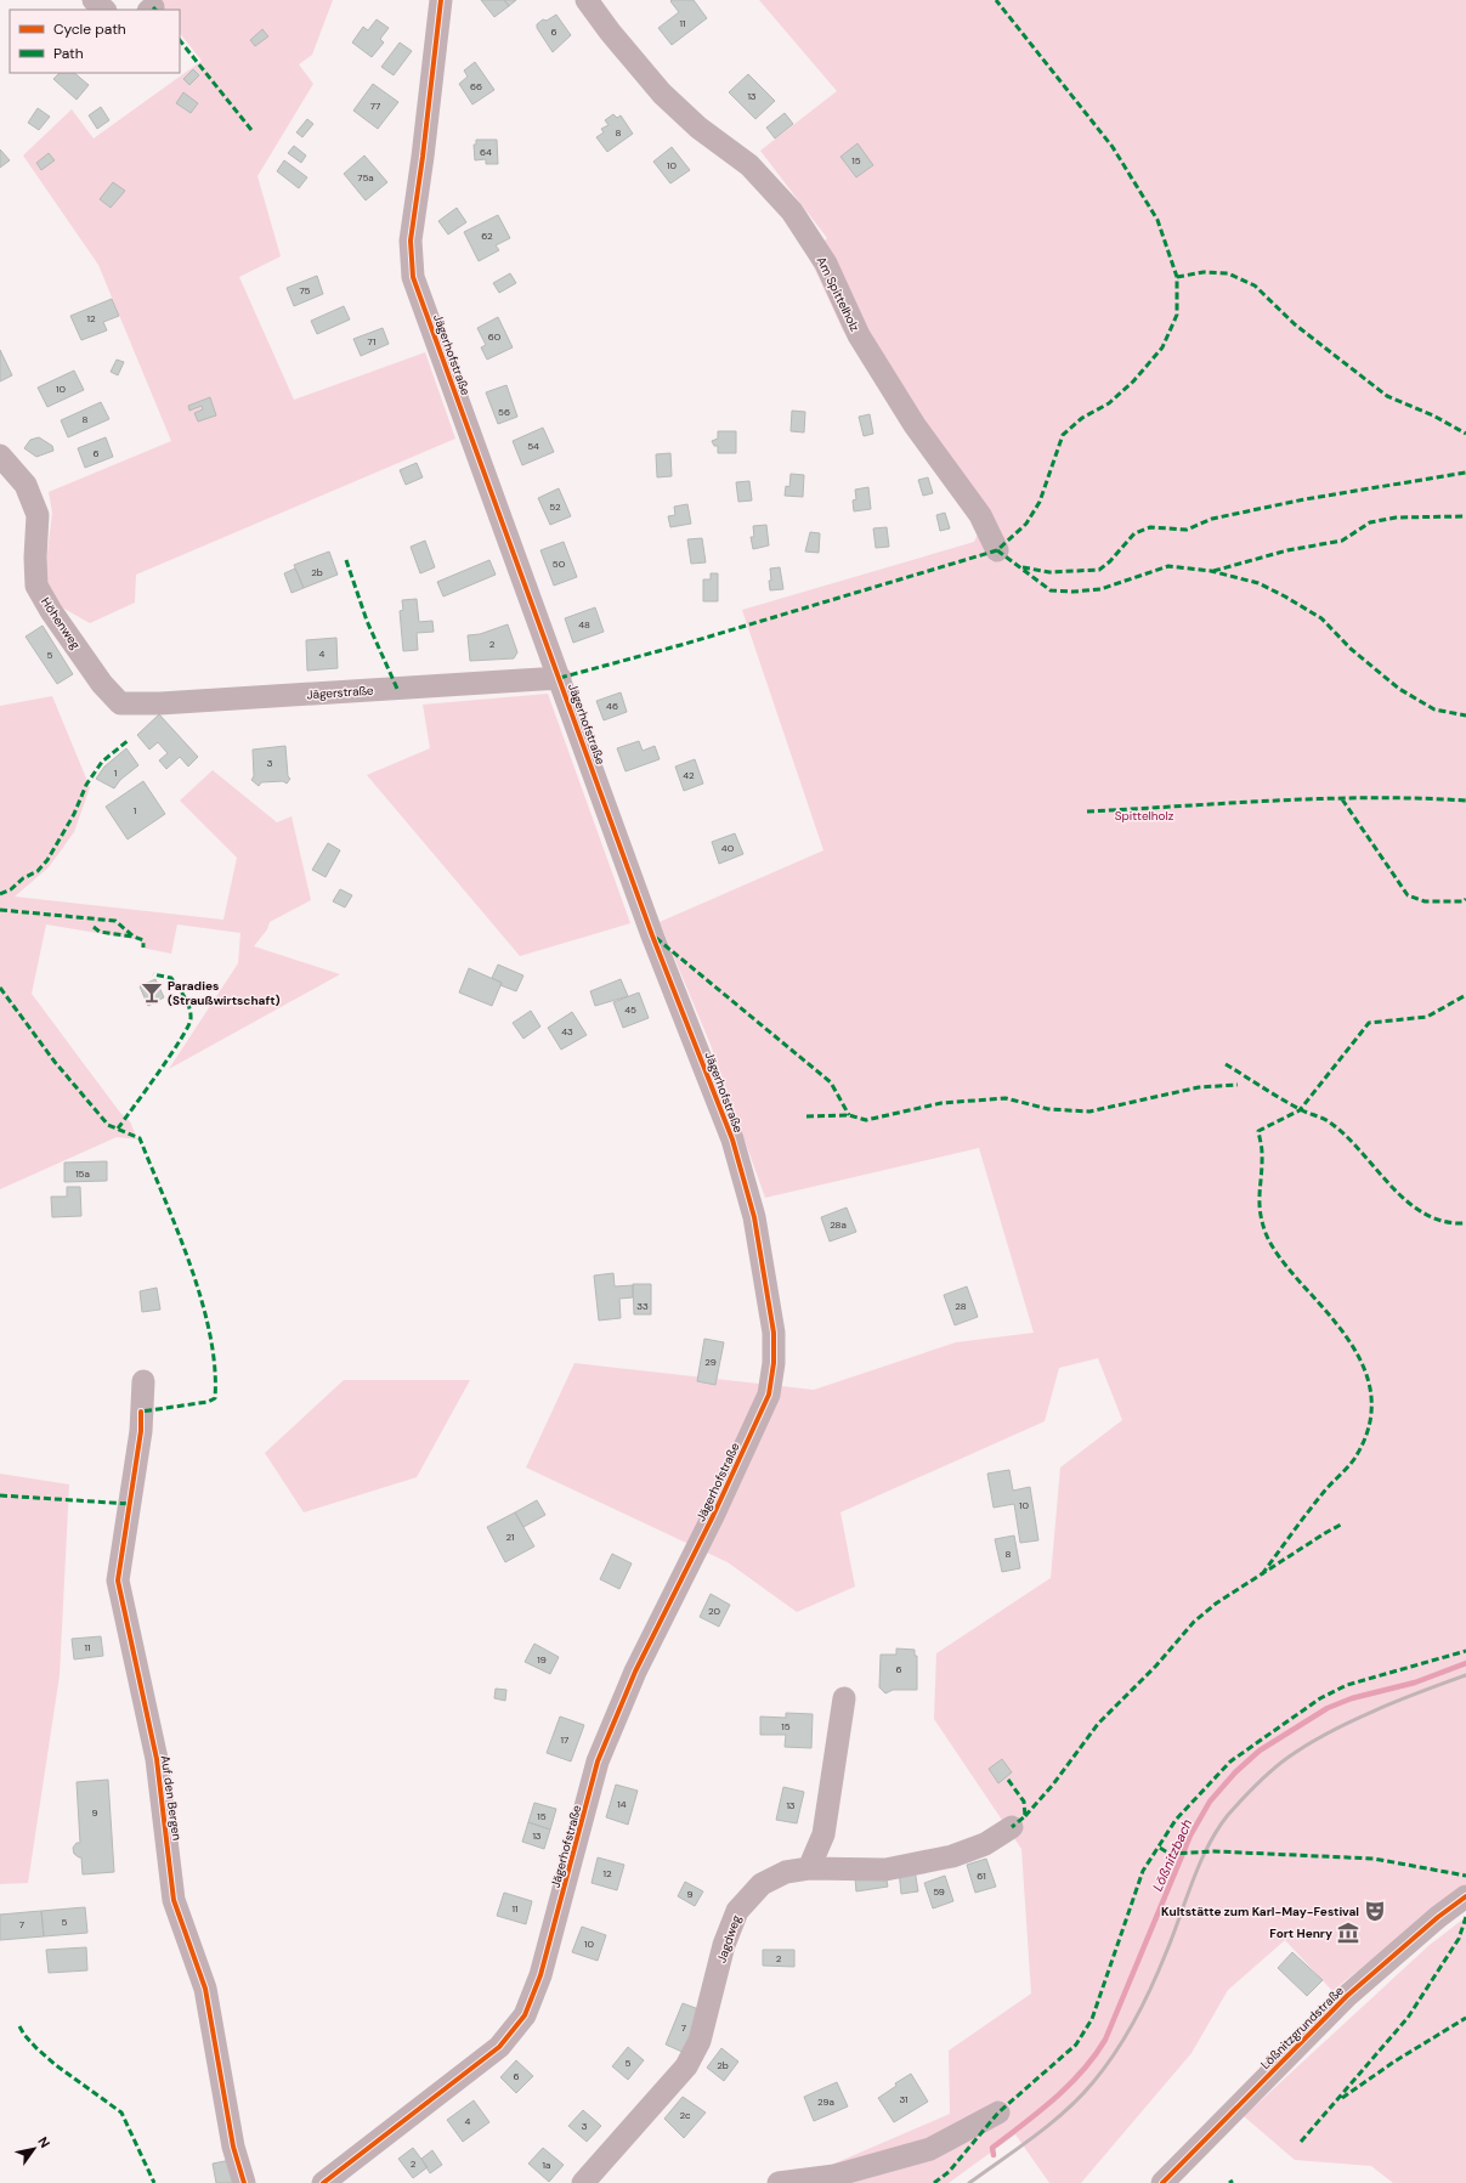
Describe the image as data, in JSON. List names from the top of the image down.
{
  "streets": {
    "street": [
      "Am Spittelholz",
      "Jägerhofstraße",
      "Höhenweg",
      "Jägerstraße",
      "Auf den Bergen",
      "Jagdweg",
      "Lößnitzgrundstraße"
    ]
  },
  "crossings": [
    ["Jägerhofstraße", "Jägerstraße"],
    ["Höhenweg", "Jägerstraße"]
  ],
  "water": ["Lößnitzbach"],
  "parks": ["Spittelholz"],
  "places": {
    "bar": ["Paradies (Straußwirtschaft)"],
    "theatre": ["Kultstätte zum Karl-May-Festival"],
    "museum": ["Fort Henry"]
  },
  "house_numbers": [
    "11",
    "6",
    "66",
    "13",
    "77",
    "8",
    "64",
    "15",
    "10",
    "75a",
    "62",
    "75",
    "12",
    "60",
    "71",
    "10",
    "56",
    "8",
    "54",
    "6",
    "52",
    "50",
    "2b",
    "48",
    "2",
    "4",
    "5",
    "46",
    "3",
    "1",
    "42",
    "1",
    "40",
    "45",
    "43",
    "15a",
    "28a",
    "33",
    "28",
    "29",
    "10",
    "21",
    "8",
    "20",
    "11",
    "19",
    "6",
    "15",
    "17",
    "14",
    "13",
    "9",
    "15",
    "13",
    "12",
    "61",
    "59",
    "9",
    "11",
    "5",
    "7",
    "10",
    "2",
    "7",
    "5",
    "2b",
    "6",
    "31",
    "29a",
    "2c",
    "4",
    "3",
    "2",
    "1a"
  ],
  "legend": ["Cycle path", "Path"],
  "north": "top right"
}
